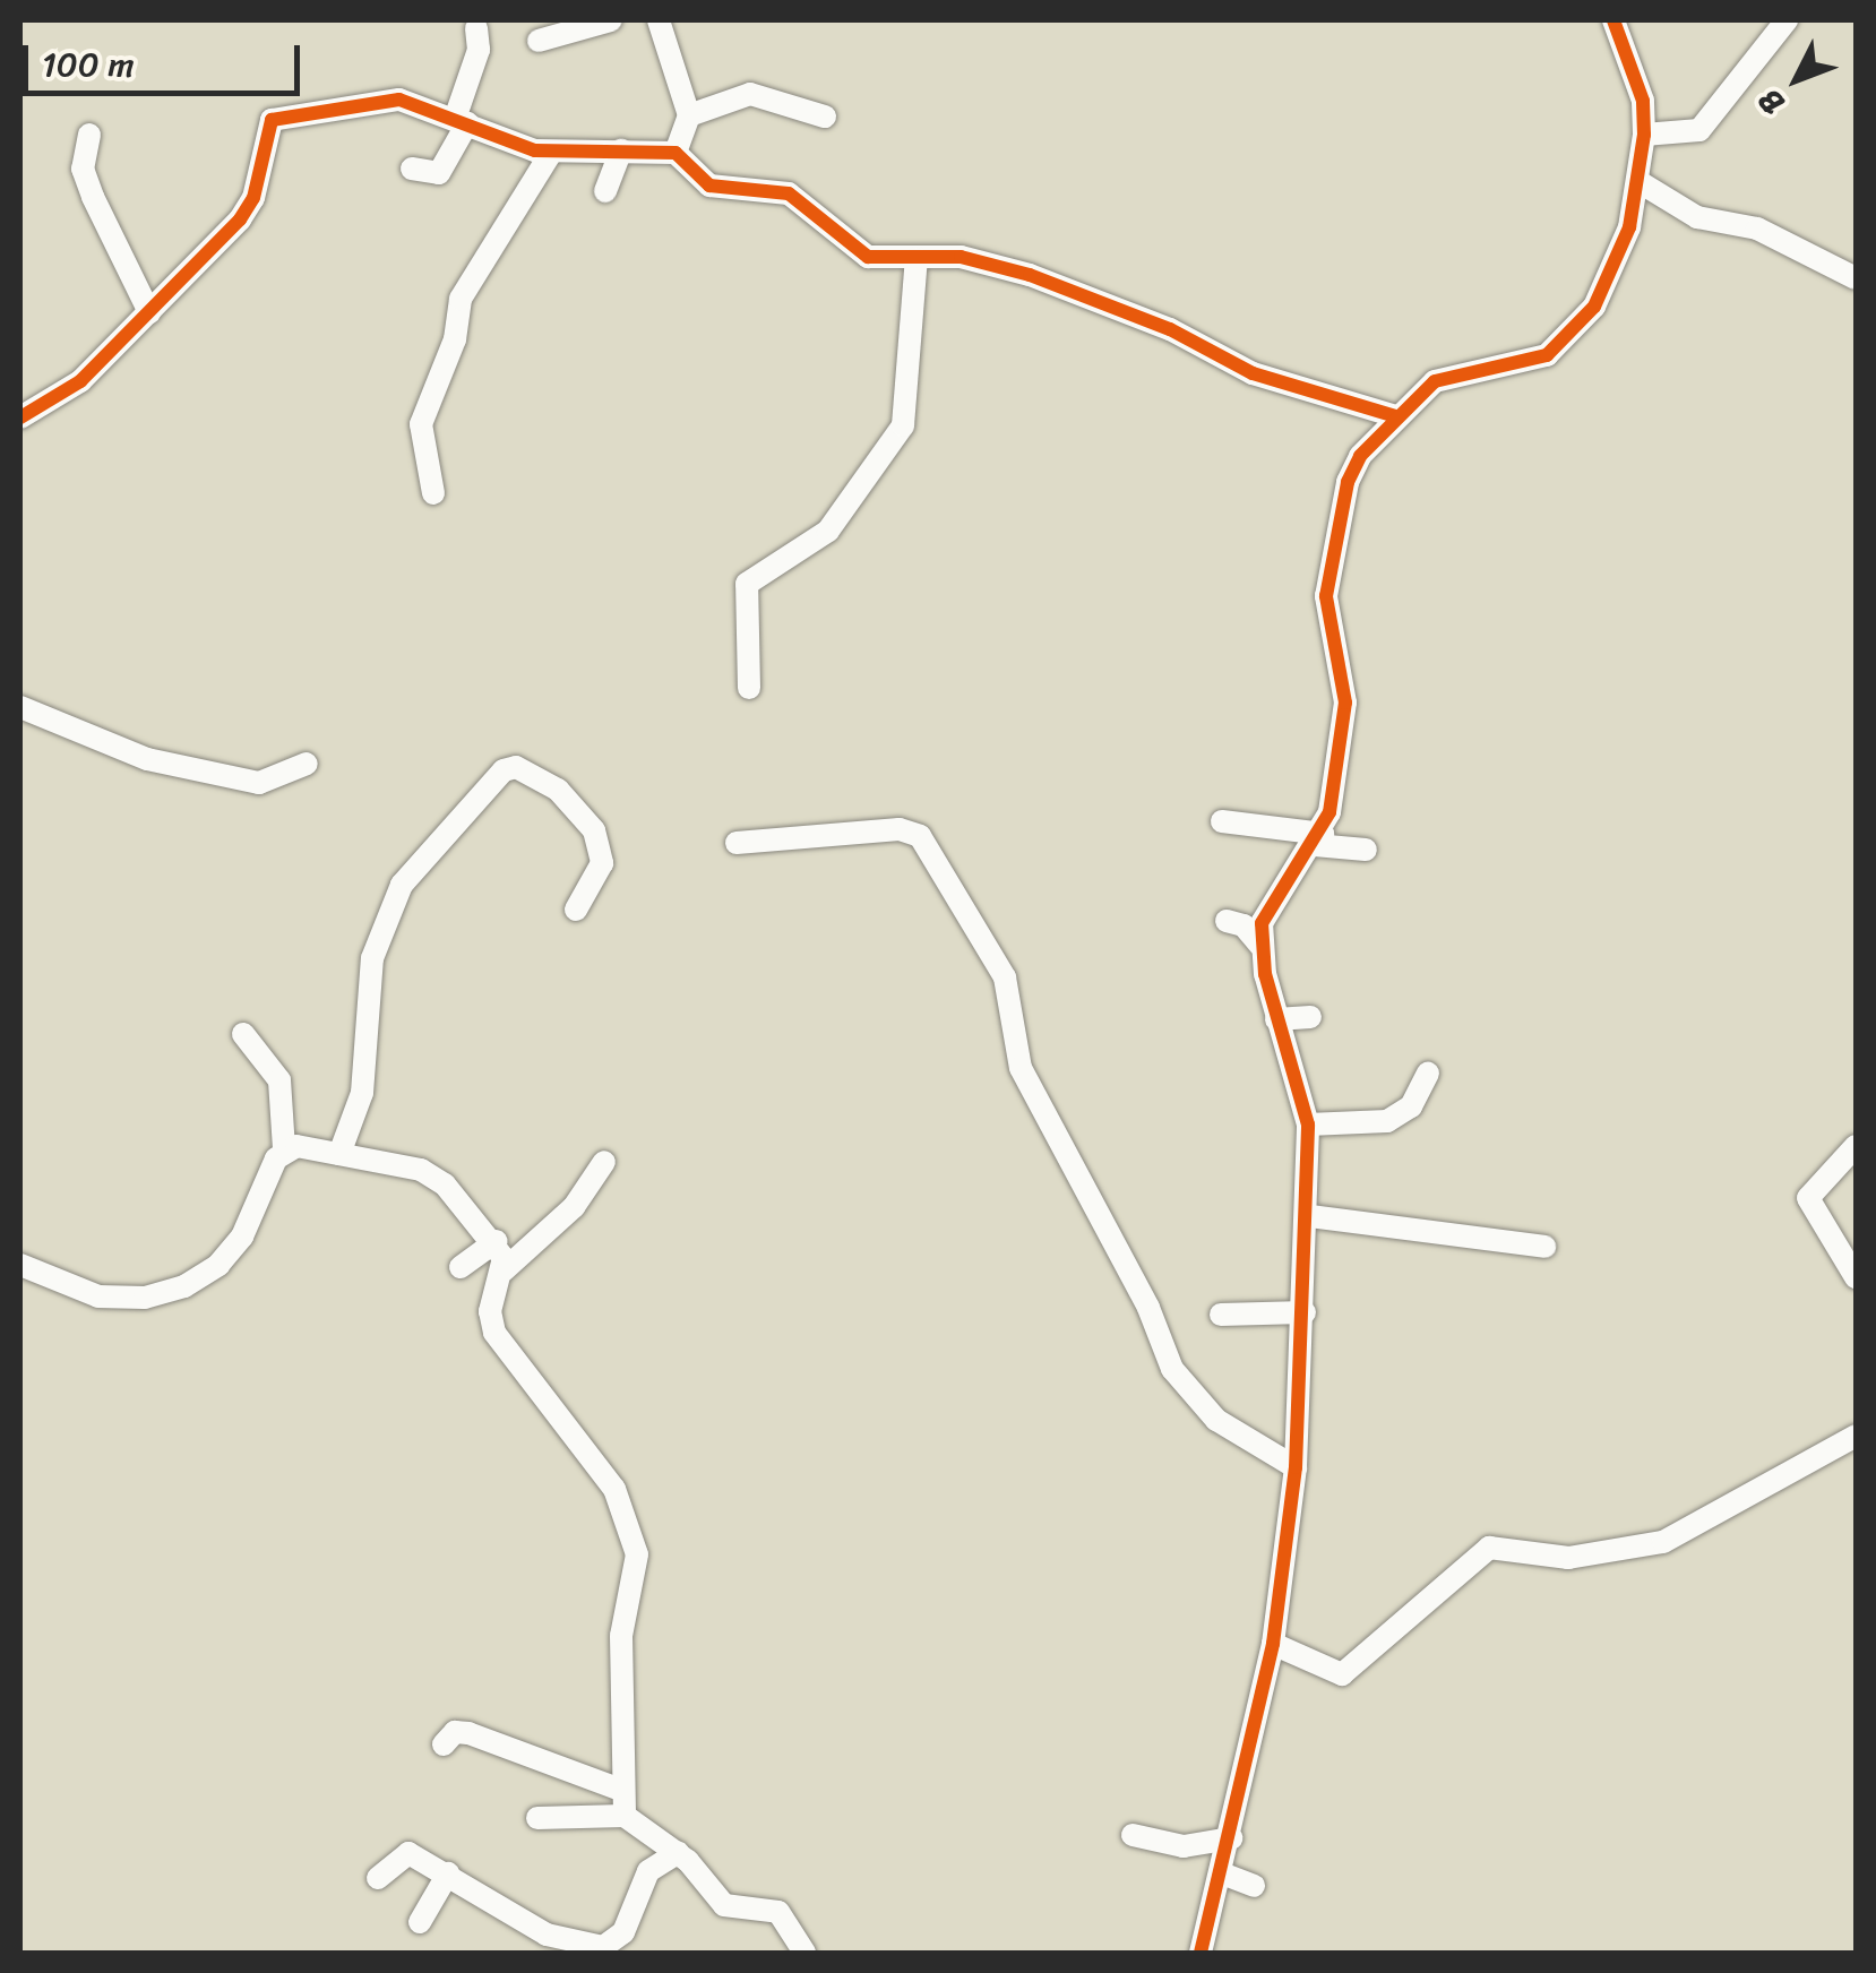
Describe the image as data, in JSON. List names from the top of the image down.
{
  "scale_bar": "100 m",
  "north": "bottom left"
}
